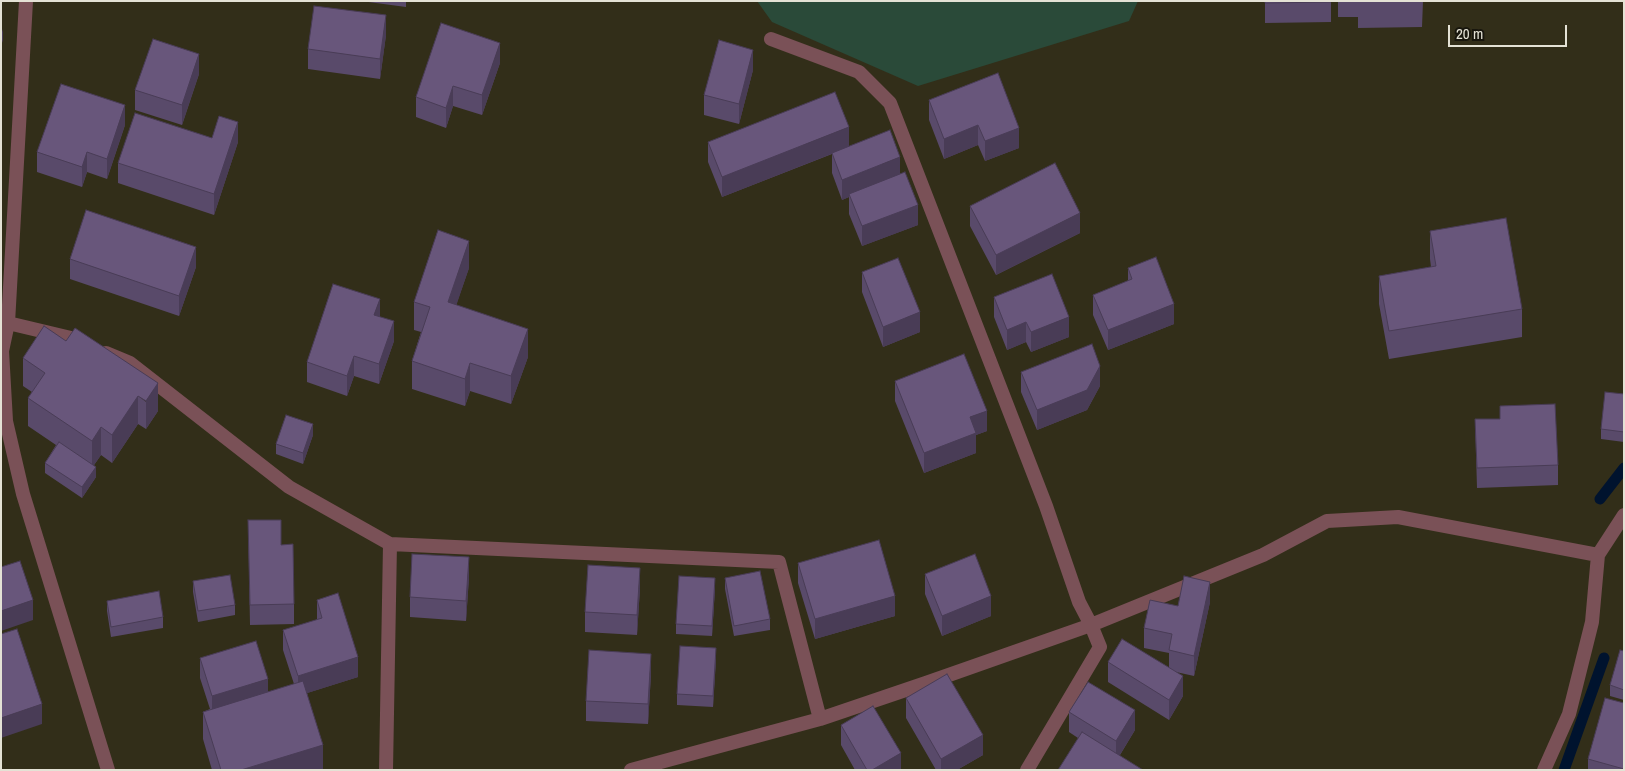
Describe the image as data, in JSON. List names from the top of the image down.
{
  "scale_bar": "20 m"
}
